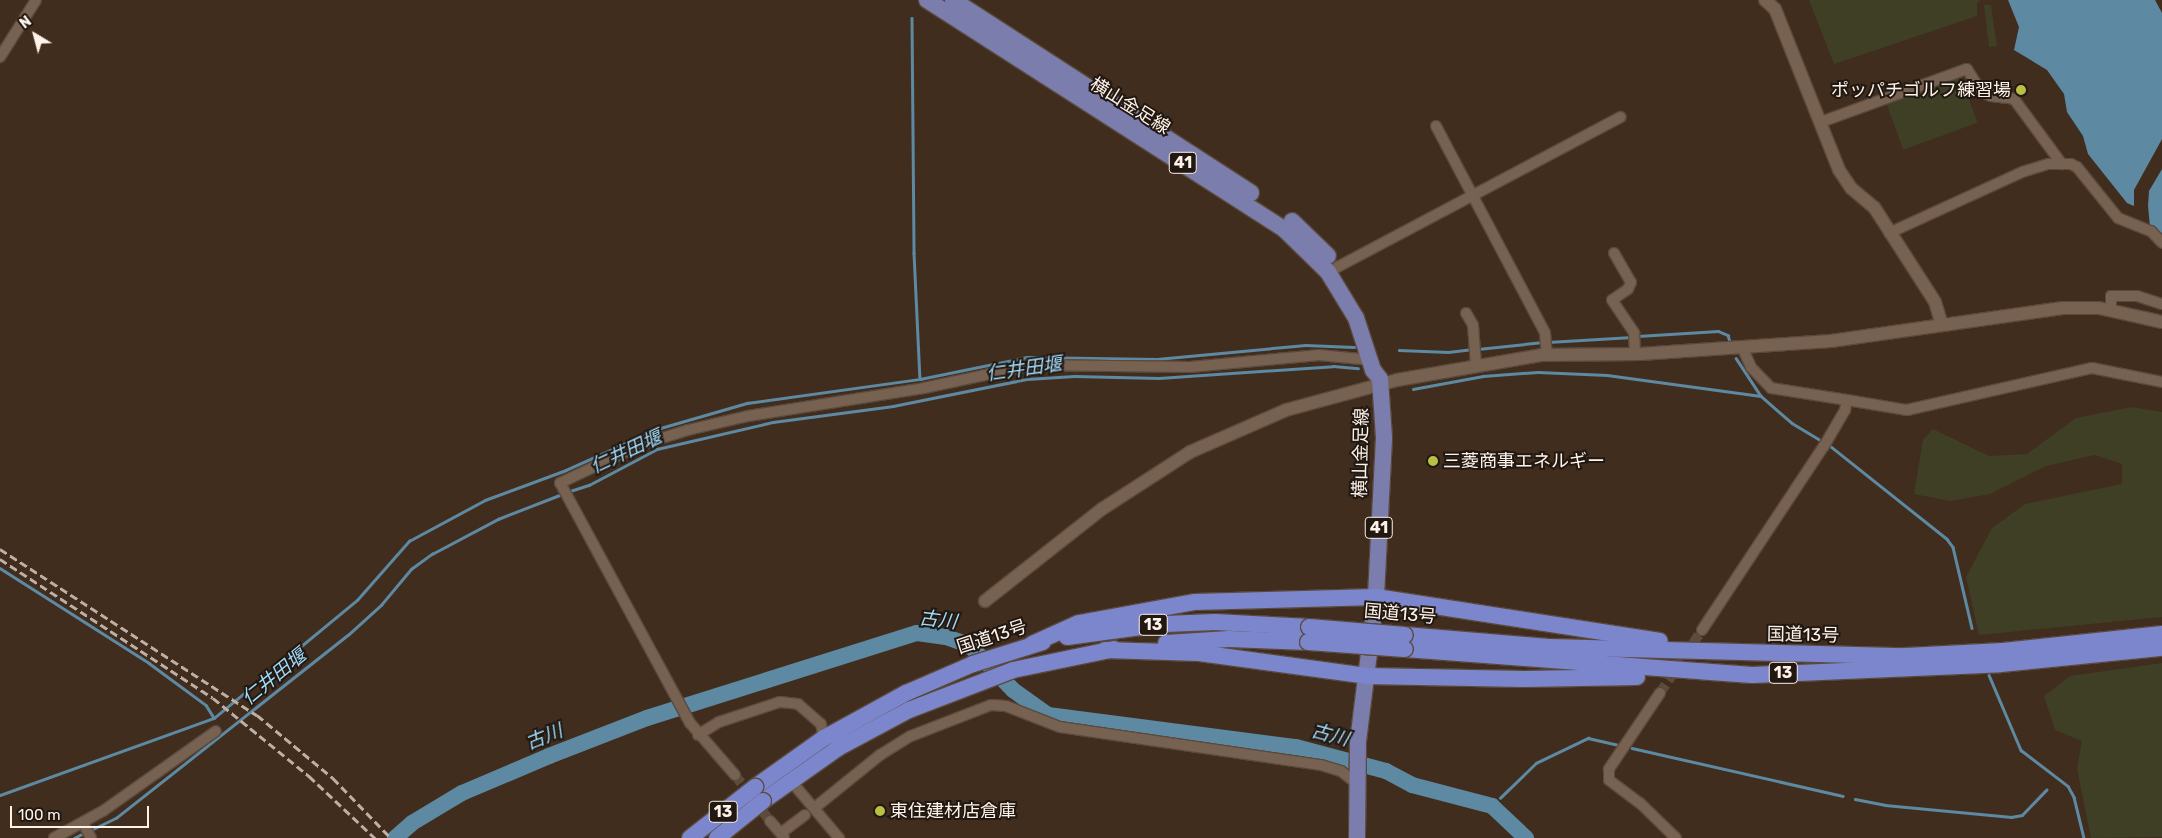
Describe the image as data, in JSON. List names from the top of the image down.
{
  "streets": {
    "highway": ["国道13号", "13"],
    "main road": ["横山金足線", "41"]
  },
  "crossings": [
    ["横山金足線", "41"],
    ["横山金足線", "13"],
    ["41", "13"],
    ["国道13号", "13"]
  ],
  "water": ["仁井田堰", "古川"],
  "places": ["ポッパチゴルフ練習場", "三菱商事エネルギー", "東住建材店倉庫"],
  "scale_bar": "100 m",
  "north": "top left"
}
